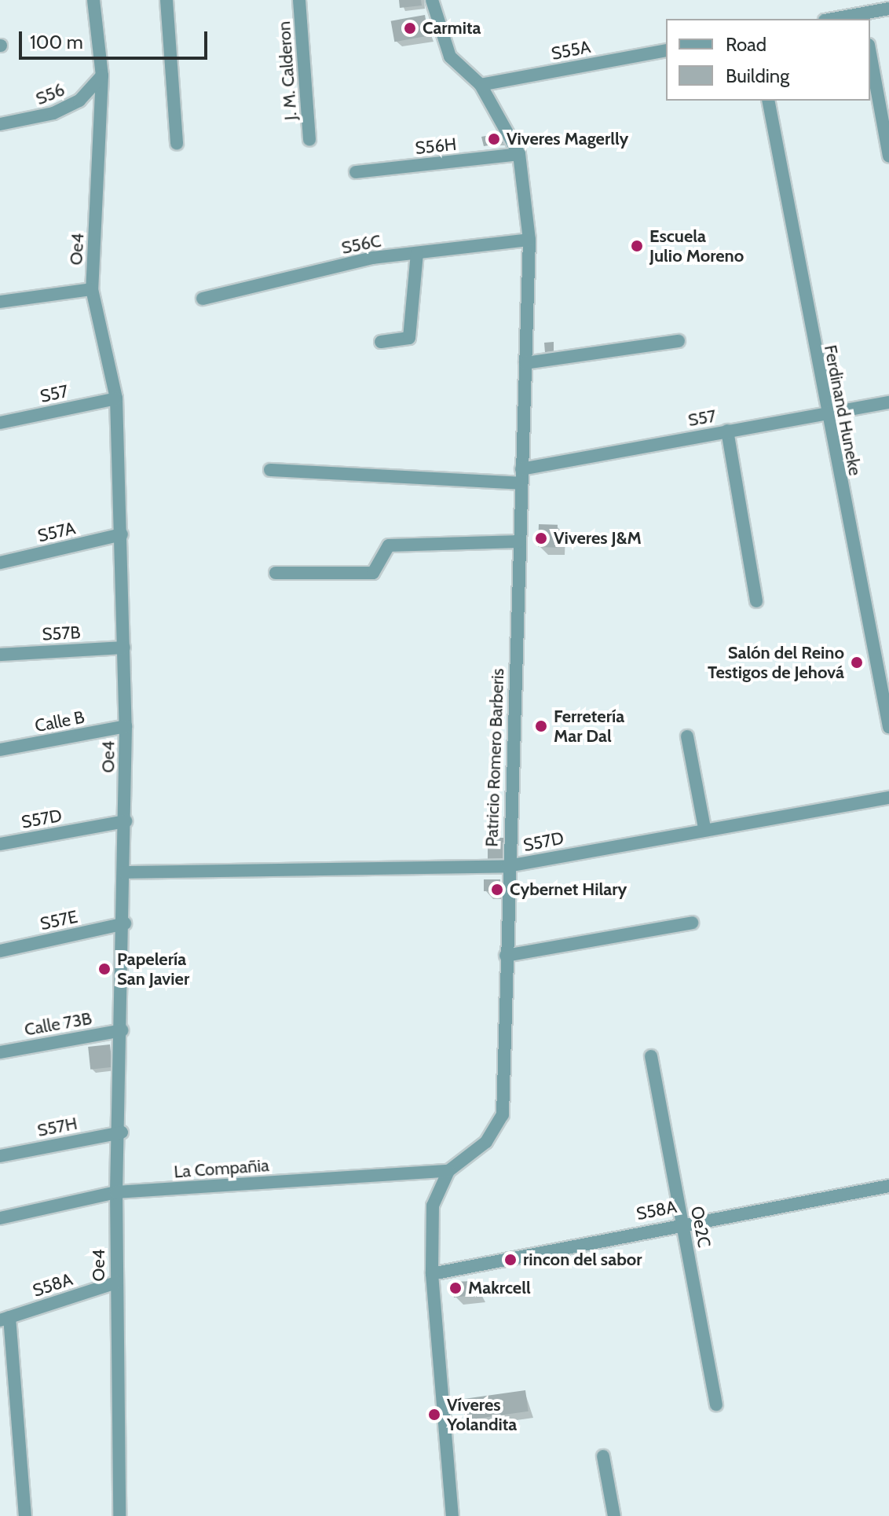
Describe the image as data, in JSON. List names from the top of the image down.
{
  "streets": {
    "street": [
      "S55A",
      "J. M. Calderon",
      "S56",
      "S56H",
      "S56C",
      "Oe4",
      "S57",
      "Ferdinand Huneke",
      "S57A",
      "S57B",
      "Calle B",
      "Patricio Romero Barberis",
      "S57D",
      "S57E",
      "Calle 73B",
      "S57H",
      "La Compañia",
      "S58A",
      "Oe2C"
    ]
  },
  "crossings": [
    ["S55A", "Patricio Romero Barberis"],
    ["S56", "Oe4"],
    ["S56H", "Patricio Romero Barberis"],
    ["S56C", "Patricio Romero Barberis"],
    ["Oe4", "S57"],
    ["Oe4", "S57A"],
    ["Oe4", "S57B"],
    ["Oe4", "Calle B"],
    ["Oe4", "S57D"],
    ["Oe4", "S57E"],
    ["Oe4", "Calle 73B"],
    ["Oe4", "S57H"],
    ["Oe4", "La Compañia"],
    ["Oe4", "S58A"],
    ["S57", "Ferdinand Huneke"],
    ["S57", "Patricio Romero Barberis"],
    ["Patricio Romero Barberis", "S57D"],
    ["Patricio Romero Barberis", "La Compañia"],
    ["Patricio Romero Barberis", "S58A"],
    ["S58A", "Oe2C"]
  ],
  "places": [
    "Carmita",
    "Viveres Magerlly",
    "Escuela Julio Moreno",
    "Viveres J&M",
    "Salón del Reino Testigos de Jehová",
    "Ferretería Mar Dal",
    "Cybernet Hilary",
    "Papelería San Javier",
    "rincon del sabor",
    "Makrcell",
    "Víveres Yolandita"
  ],
  "legend": ["Road", "Building"],
  "scale_bar": "100 m"
}
